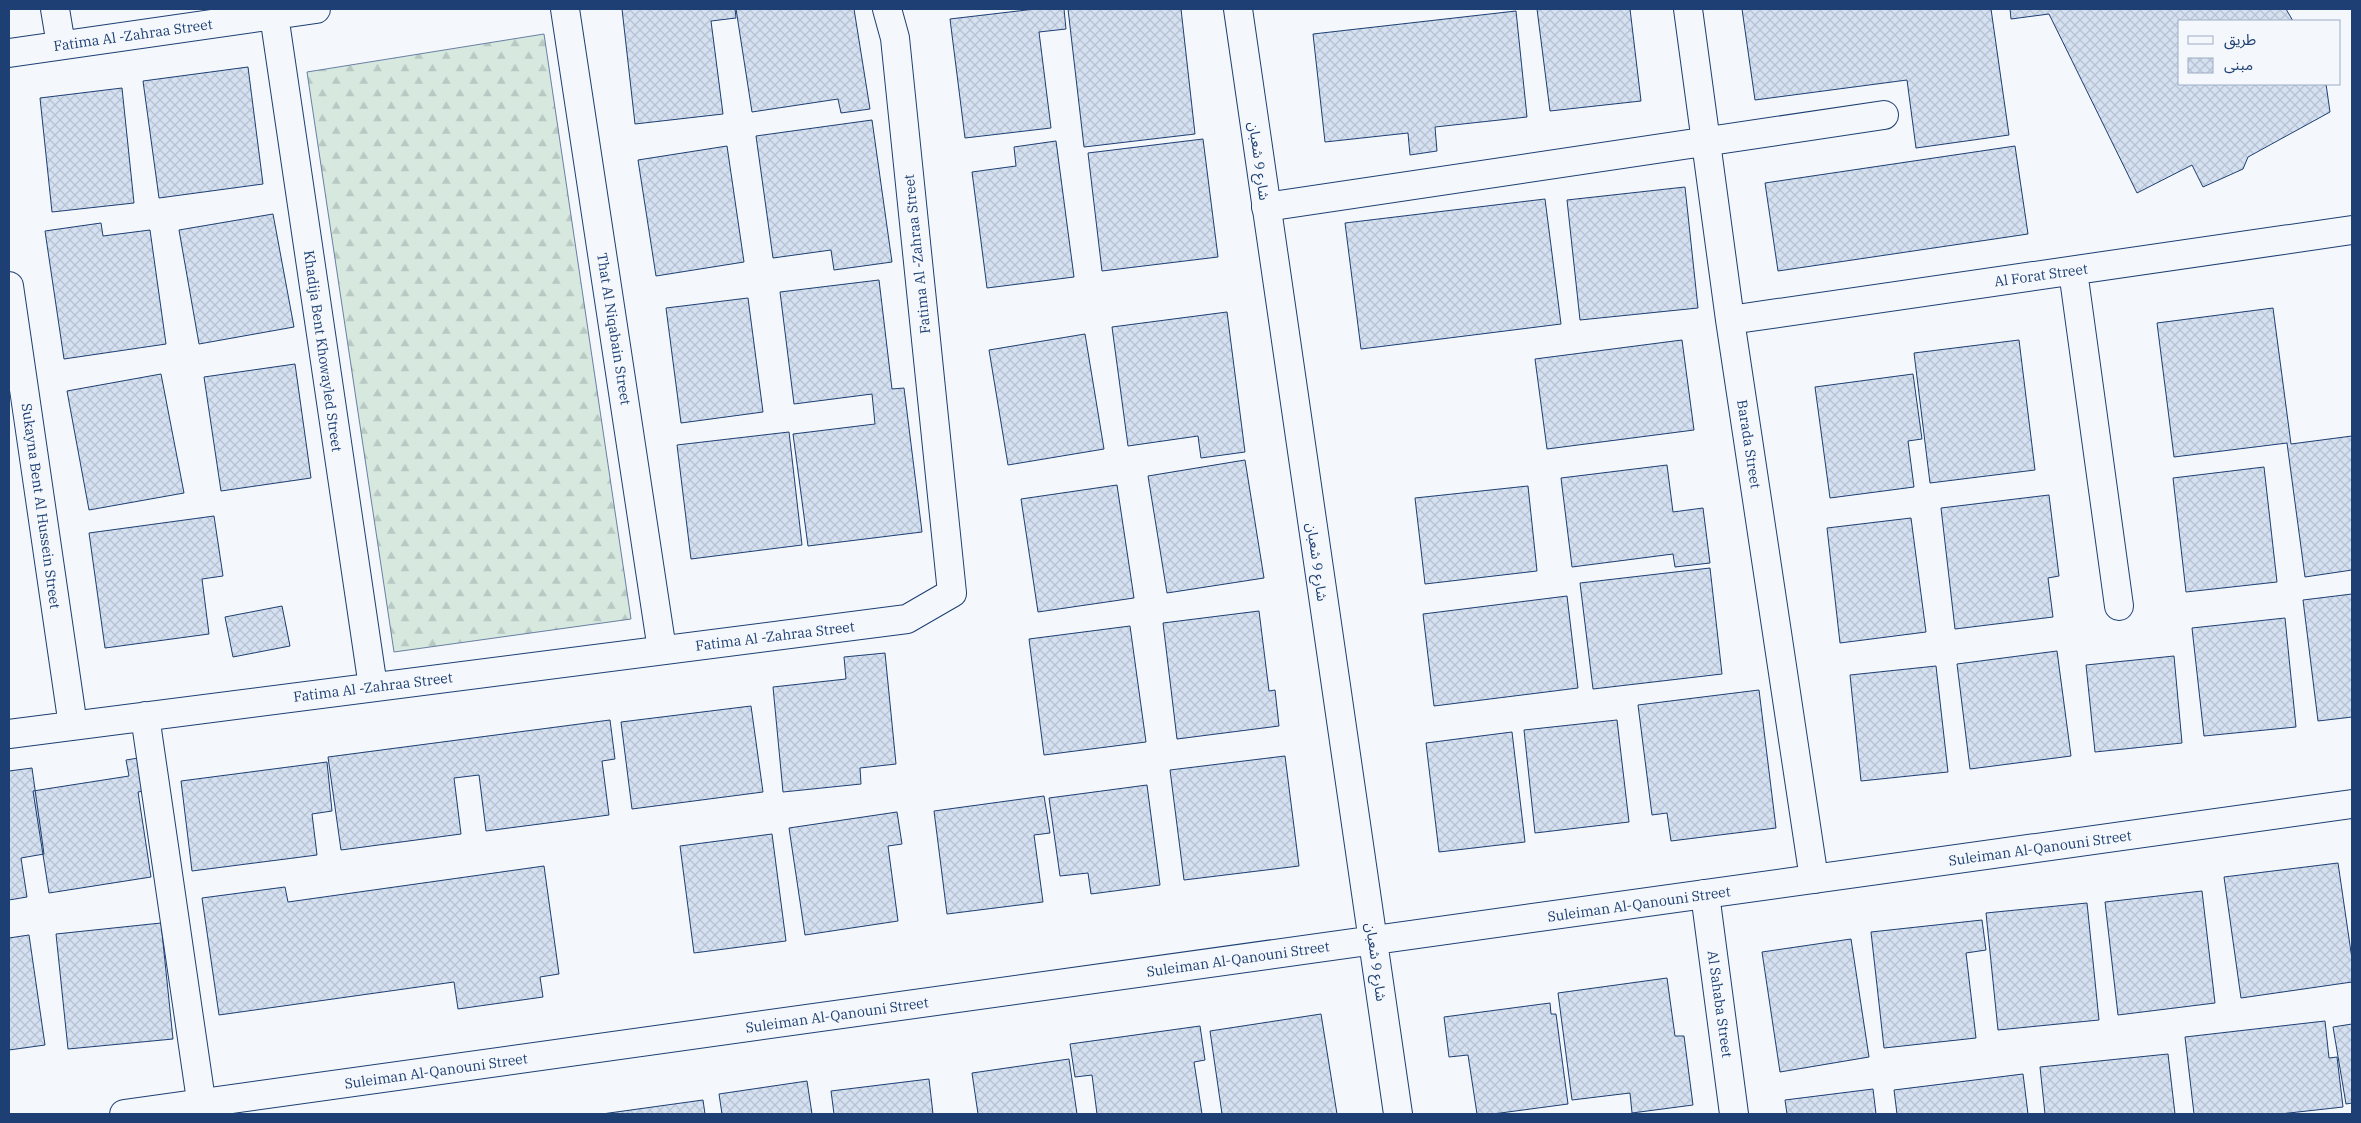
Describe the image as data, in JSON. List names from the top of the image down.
{
  "streets": {
    "street": [
      "Fatima Al -Zahraa Street",
      "شارع 9 شعبان",
      "Al Forat Street",
      "That Al Niqabain Street",
      "Khadija Bent Khowayled Street",
      "Barada Street",
      "Sukayna Bent Al Hussein Street",
      "Suleiman Al-Qanouni Street",
      "Al Sahaba Street"
    ]
  },
  "crossings": [
    ["Fatima Al -Zahraa Street", "That Al Niqabain Street"],
    ["Fatima Al -Zahraa Street", "Khadija Bent Khowayled Street"],
    ["Fatima Al -Zahraa Street", "Sukayna Bent Al Hussein Street"],
    ["شارع 9 شعبان", "Suleiman Al-Qanouni Street"],
    ["Al Forat Street", "Barada Street"],
    ["Barada Street", "Suleiman Al-Qanouni Street"],
    ["Suleiman Al-Qanouni Street", "Al Sahaba Street"]
  ],
  "legend": ["طريق", "مبنى"]
}
